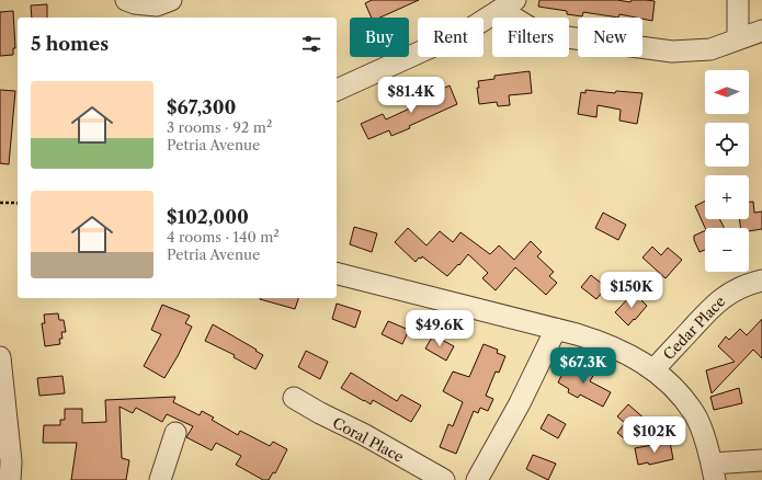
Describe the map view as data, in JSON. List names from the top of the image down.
{
  "streets": {
    "street": ["Cedar Place", "Coral Place"]
  },
  "north": "left",
  "page": {
    "chip": [
      "Buy",
      "Rent",
      "Filters",
      "New"
    ],
    "heading": "5 homes",
    "map_buttons": ["+", "−"],
    "list": [
      {
        "name": "$67,300",
        "note": "3 rooms · 92 m² · Petria Avenue"
      },
      {
        "name": "$102,000",
        "note": "4 rooms · 140 m² · Petria Avenue"
      }
    ],
    "price": [
      "$81.4K",
      "$150K",
      "$49.6K",
      "$67.3K",
      "$102K"
    ]
  }
}
